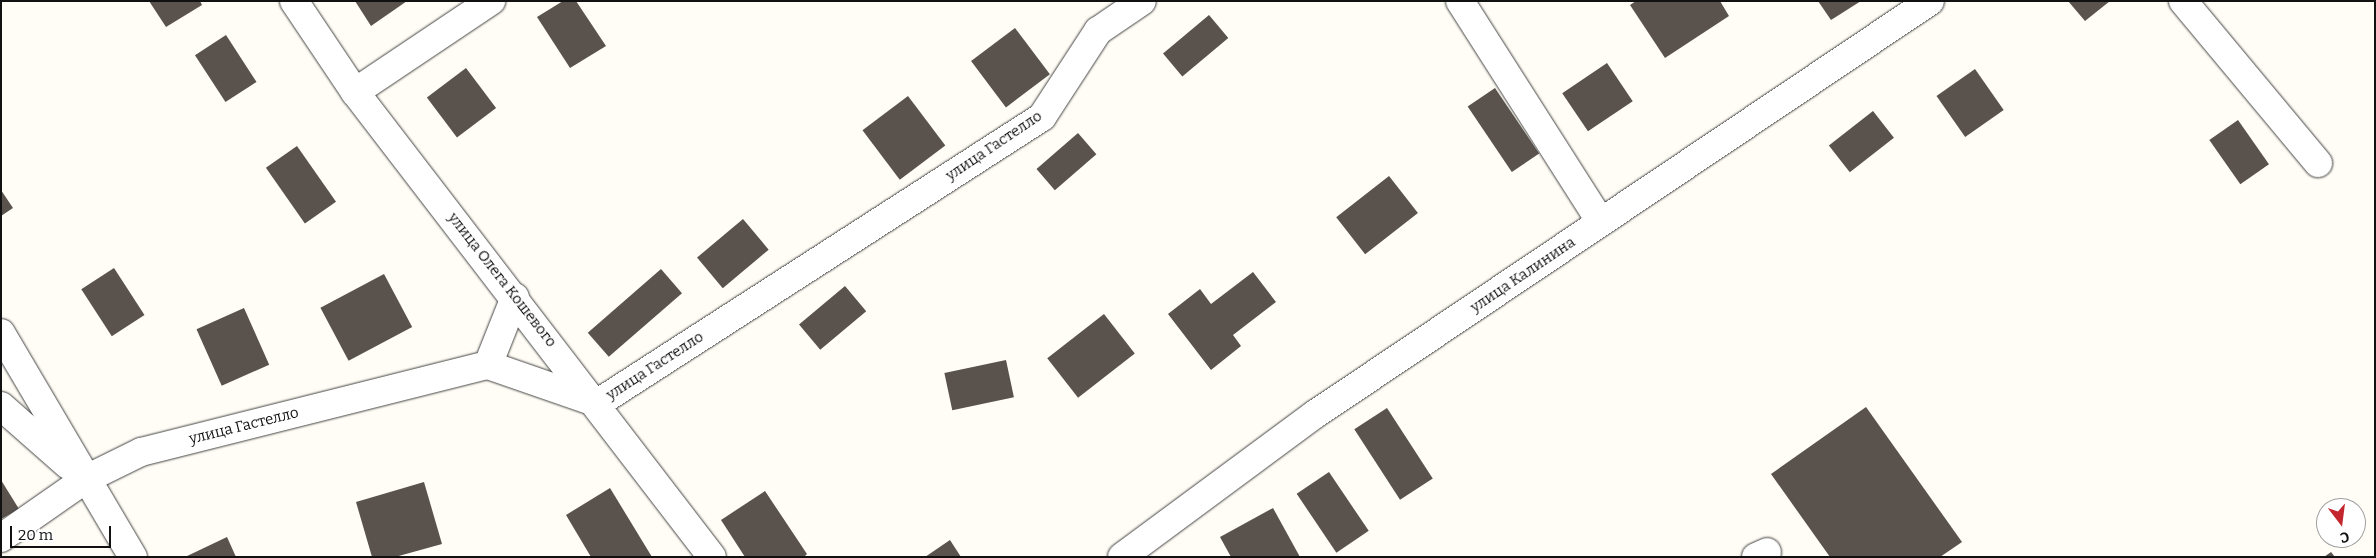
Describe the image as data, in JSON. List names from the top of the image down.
{
  "streets": {
    "street": ["улица Гастелло", "улица Калинина", "улица Олега Кошевого"]
  },
  "crossings": [
    ["улица Гастелло", "улица Олега Кошевого"]
  ],
  "scale_bar": "20 m",
  "north": "bottom"
}
